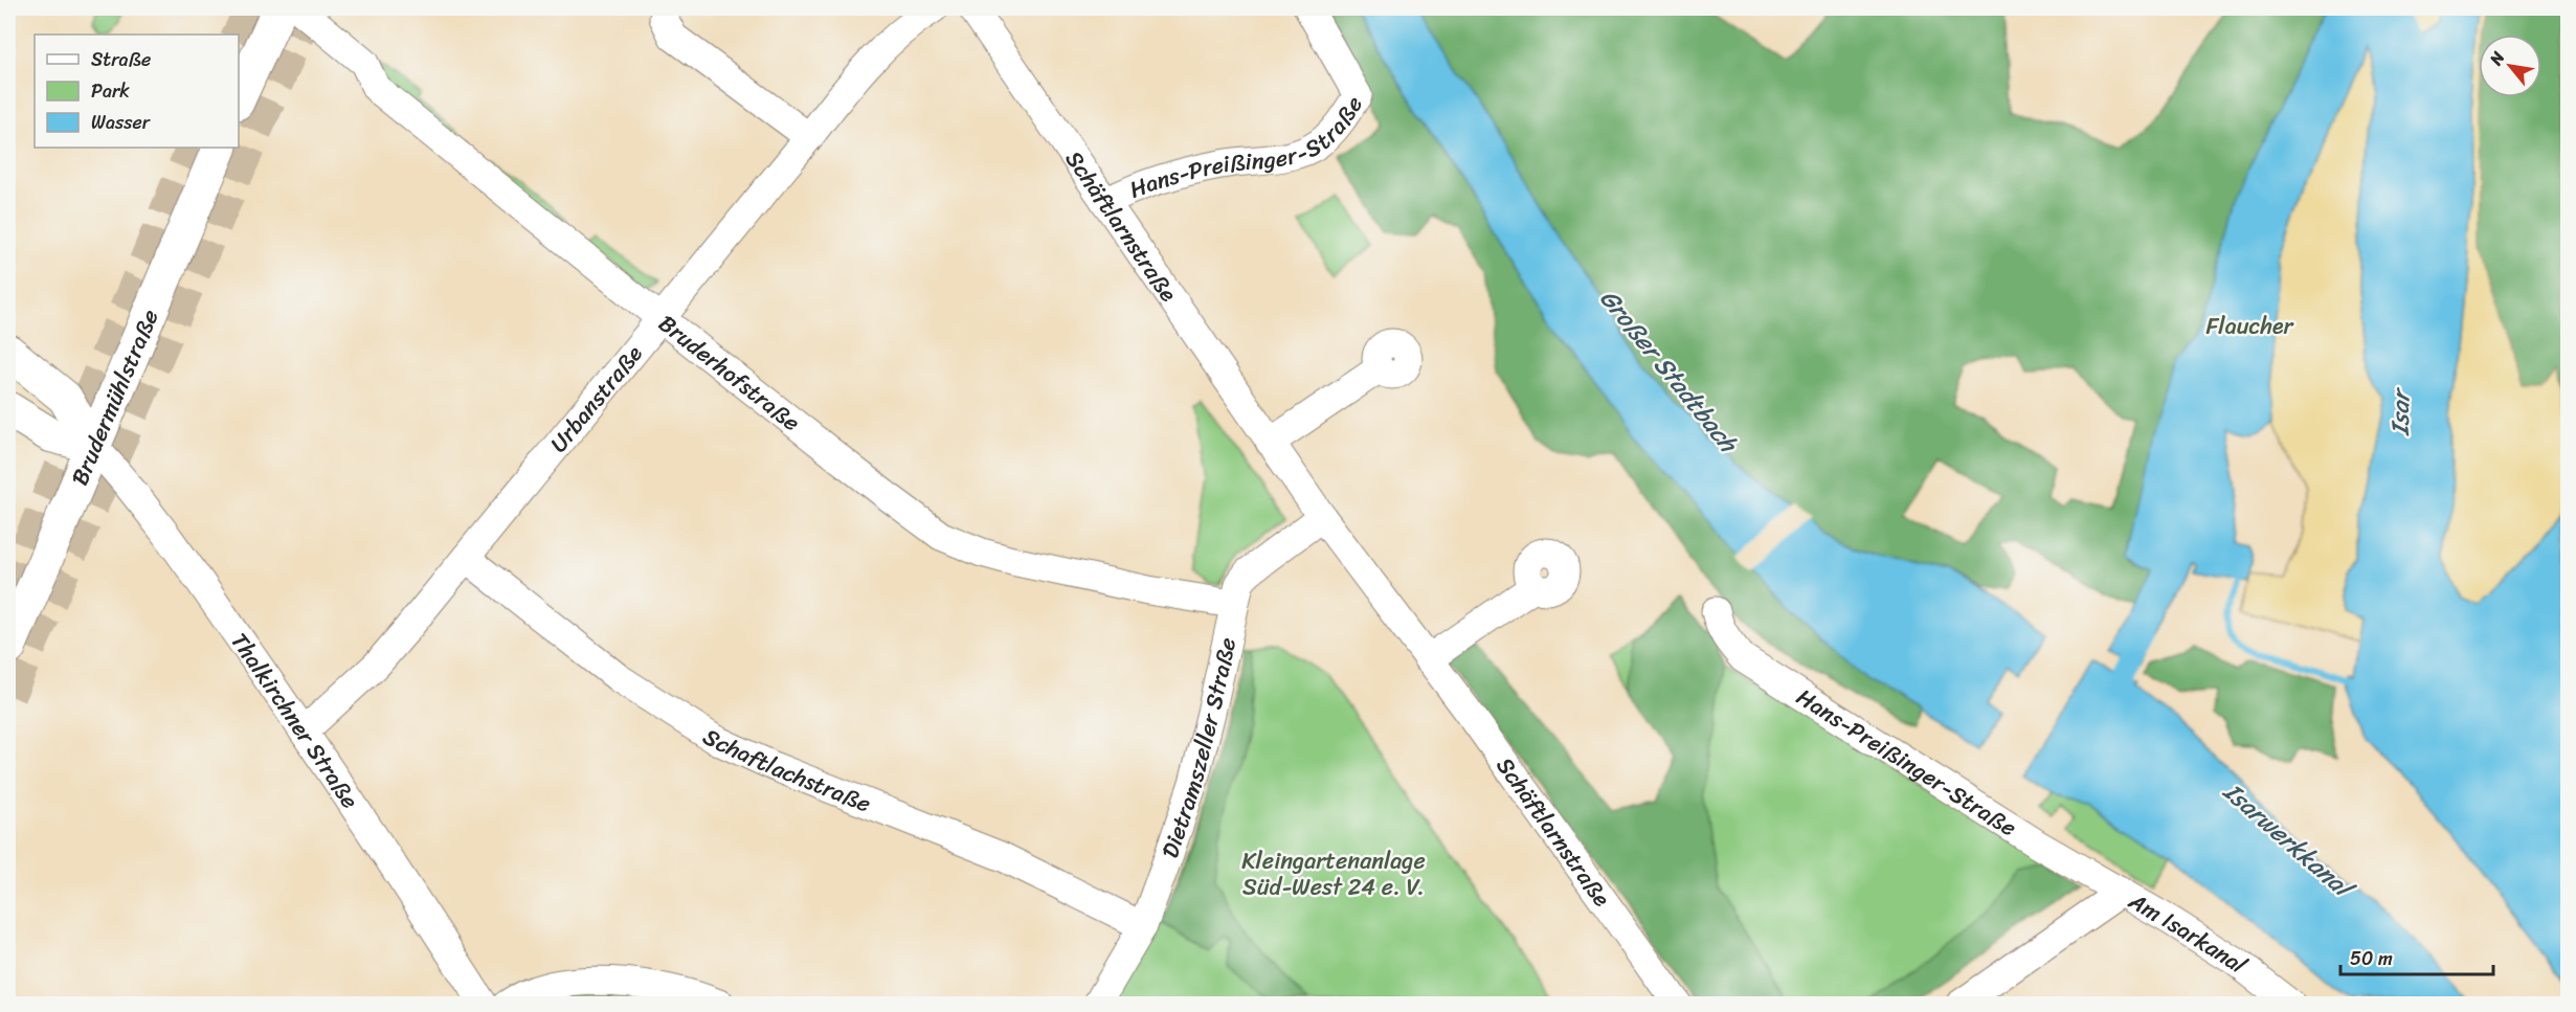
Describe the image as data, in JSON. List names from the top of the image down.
{
  "streets": {
    "main road": ["Brudermühlstraße", "Thalkirchner Straße"],
    "street": [
      "Hans-Preißinger-Straße",
      "Schäftlarnstraße",
      "Bruderhofstraße",
      "Urbanstraße",
      "Dietramszeller Straße",
      "Schaftlachstraße",
      "Am Isarkanal"
    ]
  },
  "crossings": [
    ["Hans-Preißinger-Straße", "Schäftlarnstraße"],
    ["Hans-Preißinger-Straße", "Am Isarkanal"],
    ["Schäftlarnstraße", "Dietramszeller Straße"],
    ["Bruderhofstraße", "Urbanstraße"],
    ["Bruderhofstraße", "Dietramszeller Straße"],
    ["Brudermühlstraße", "Thalkirchner Straße"],
    ["Urbanstraße", "Thalkirchner Straße"],
    ["Urbanstraße", "Schaftlachstraße"],
    ["Dietramszeller Straße", "Schaftlachstraße"]
  ],
  "water": ["Großer Stadtbach", "Isar", "Isarwerkkanal"],
  "parks": ["Flaucher", "Kleingartenanlage Süd-West 24 e. V."],
  "legend": ["Straße", "Park", "Wasser"],
  "scale_bar": "50 m",
  "north": "top left"
}
